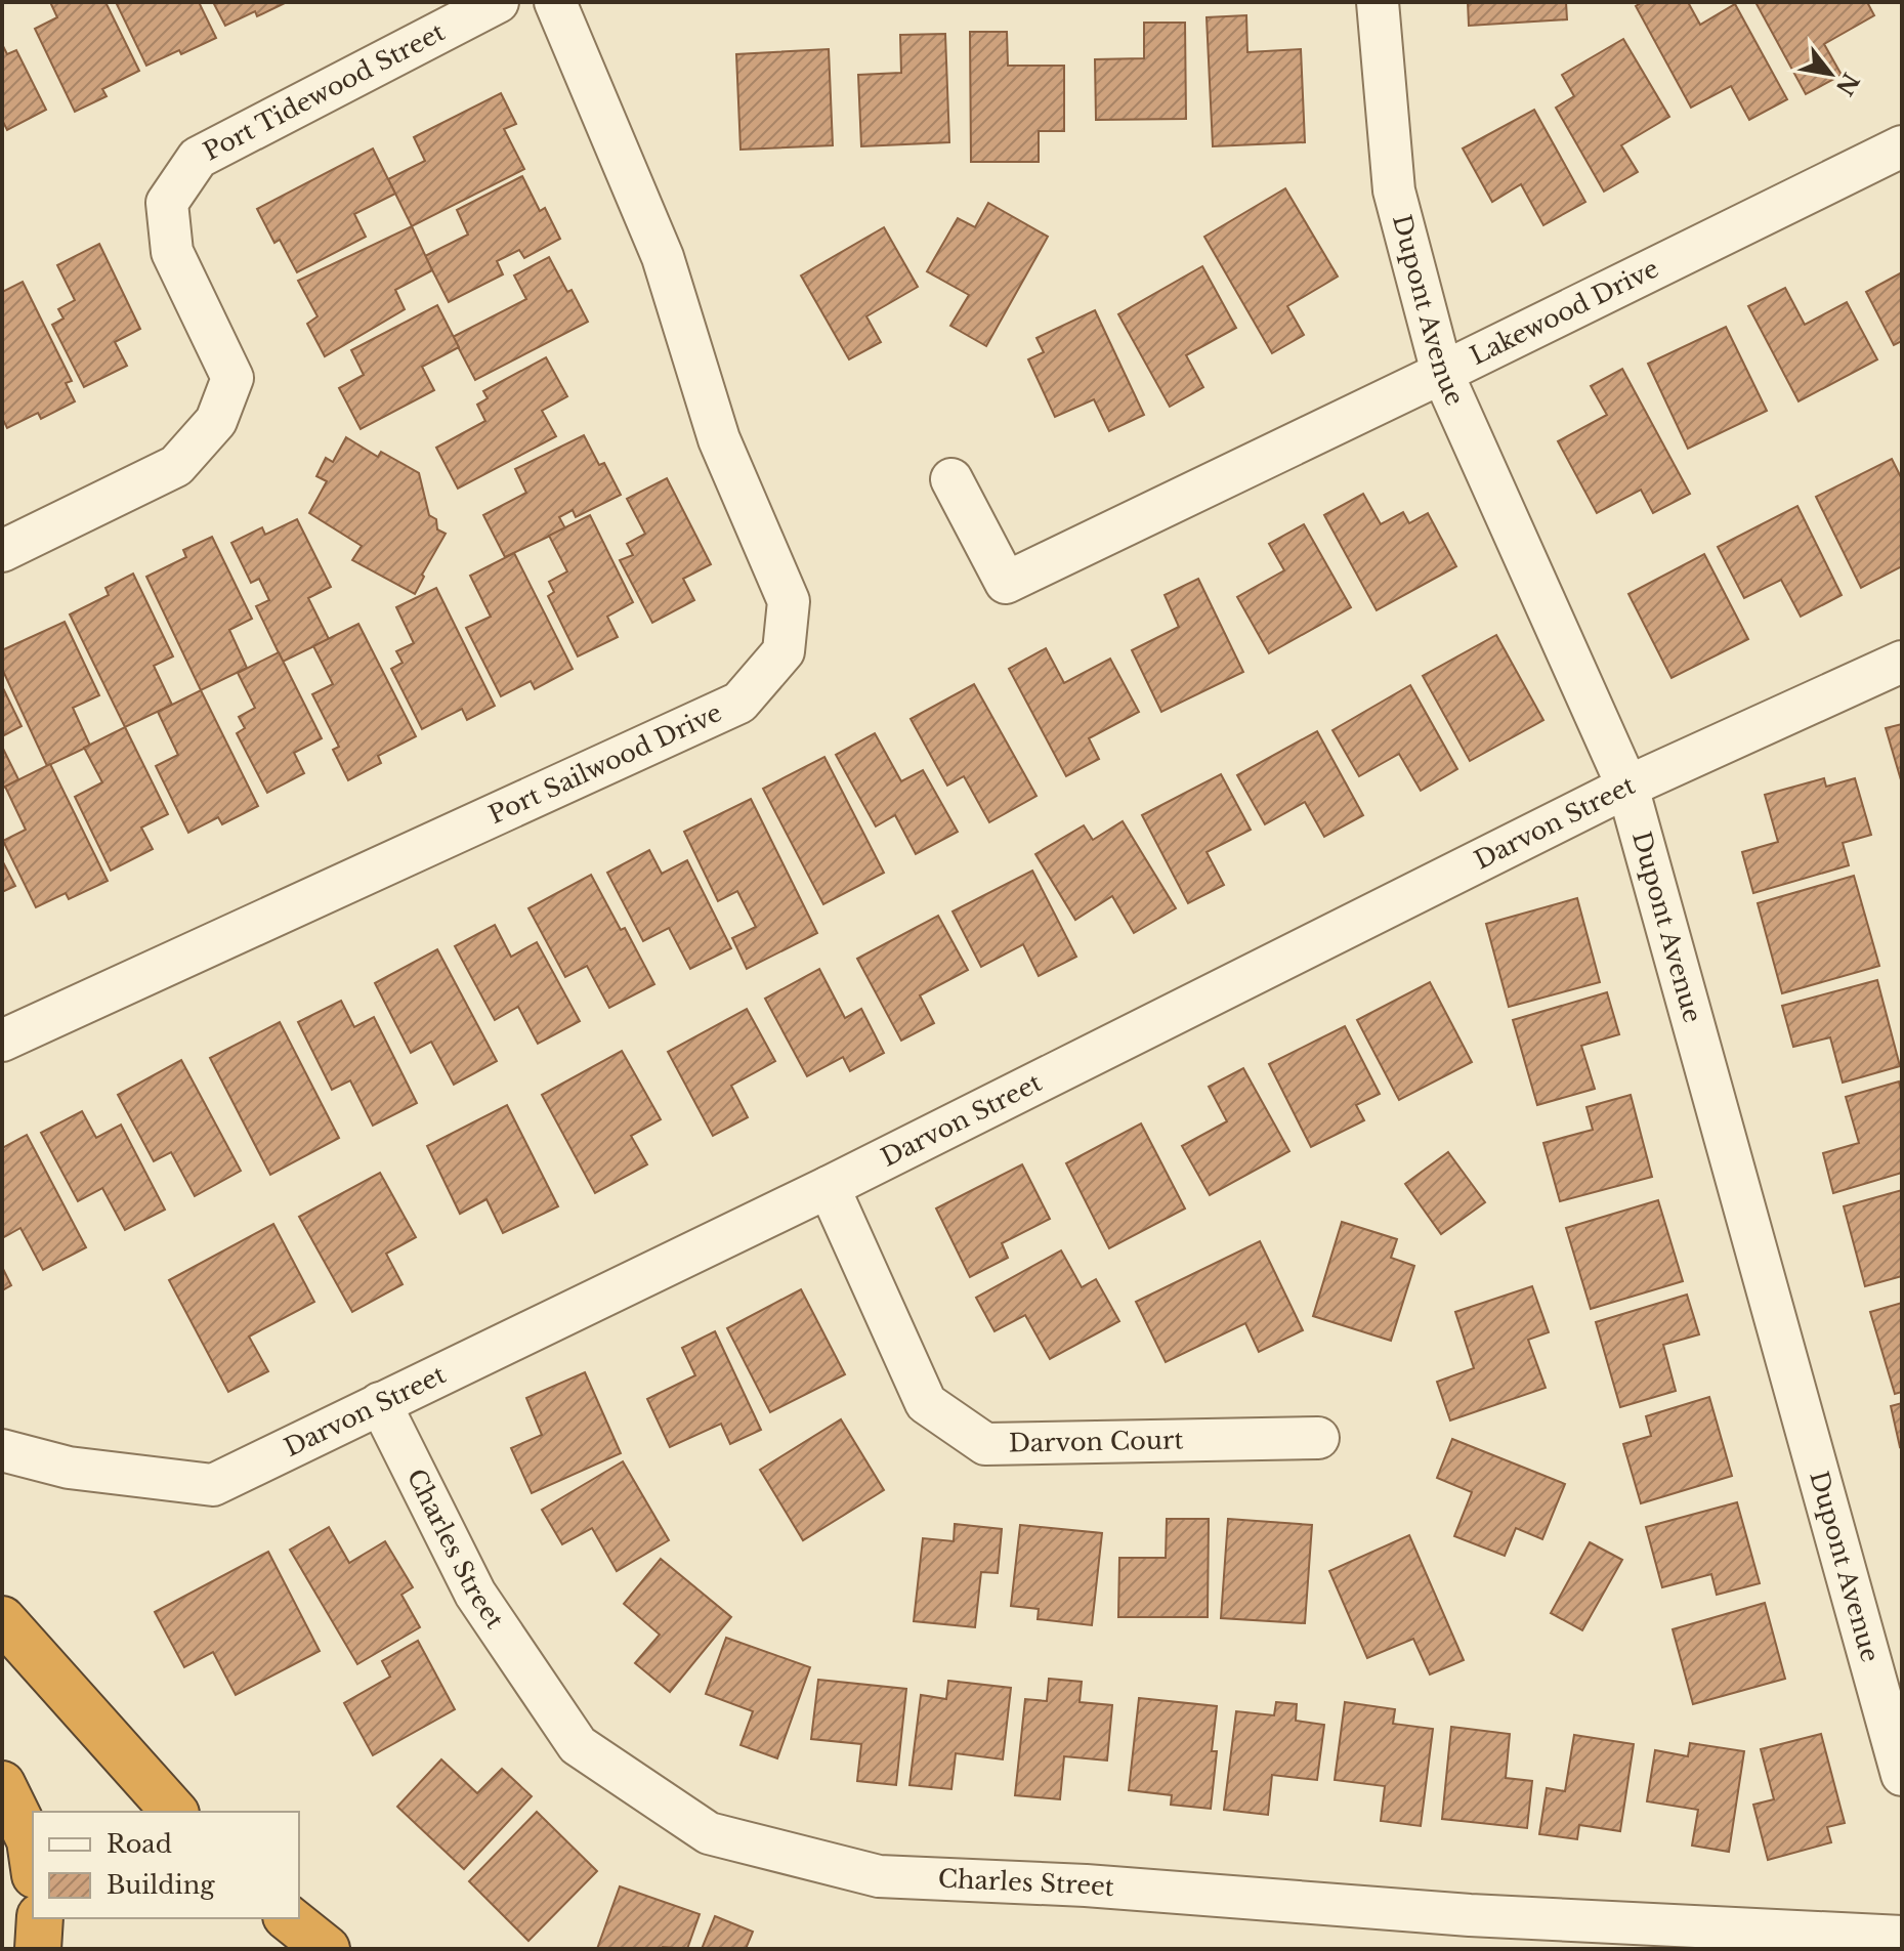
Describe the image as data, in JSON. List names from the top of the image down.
{
  "streets": {
    "street": [
      "Port Tidewood Street",
      "Dupont Avenue",
      "Lakewood Drive",
      "Port Sailwood Drive",
      "Darvon Street",
      "Darvon Court",
      "Charles Street"
    ]
  },
  "crossings": [
    ["Dupont Avenue", "Lakewood Drive"],
    ["Dupont Avenue", "Darvon Street"],
    ["Darvon Street", "Darvon Court"],
    ["Darvon Street", "Charles Street"]
  ],
  "legend": ["Road", "Building"],
  "north": "bottom right"
}
